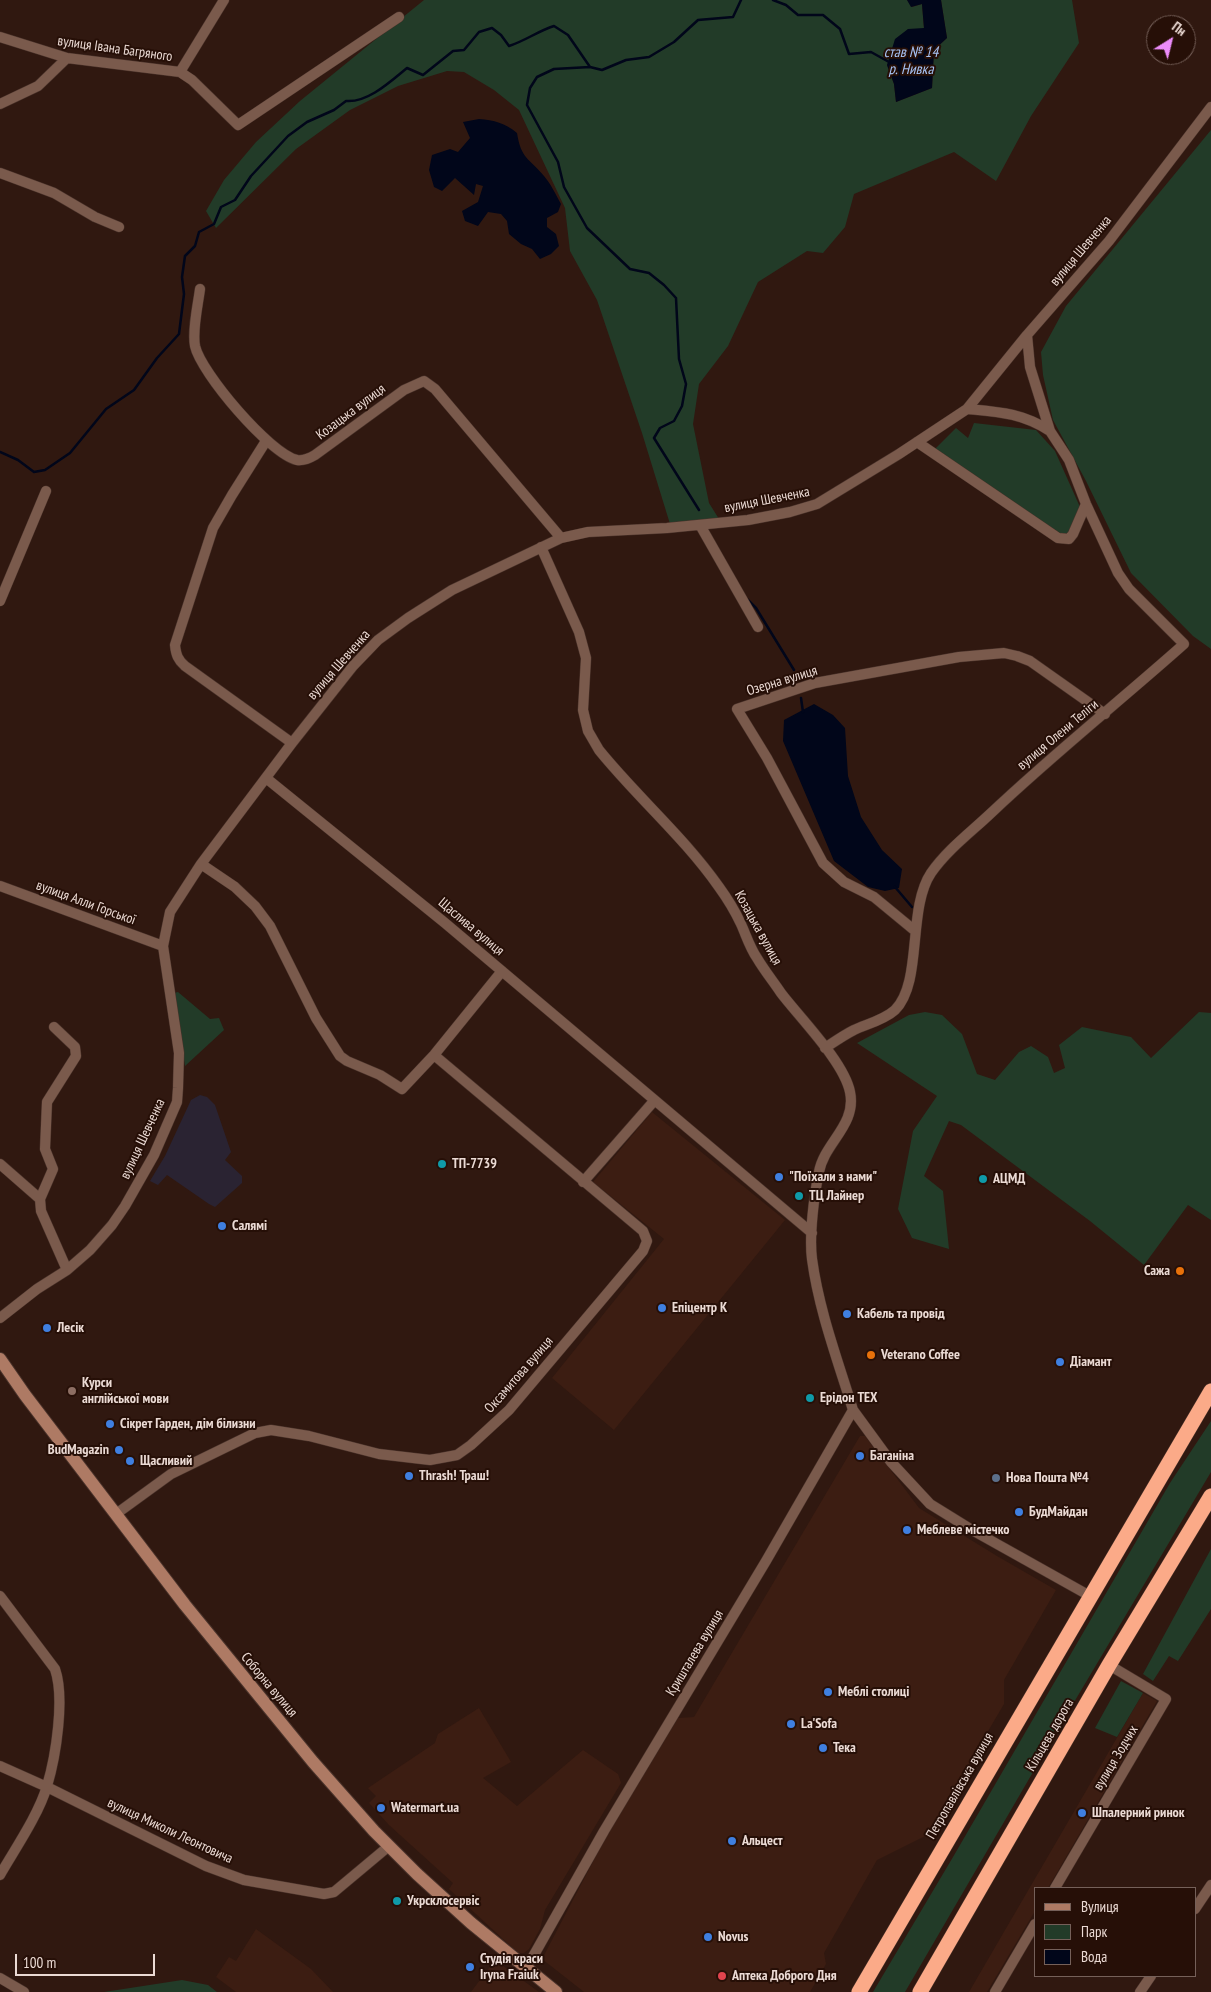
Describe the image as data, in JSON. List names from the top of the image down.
{
  "streets": {
    "highway": ["Кільцева дорога", "Петропавлівська вулиця"],
    "main road": ["Соборна вулиця"],
    "street": [
      "вулиця Івана Багряного",
      "вулиця Шевченка",
      "Козацька вулиця",
      "Озерна вулиця",
      "вулиця Олени Теліги",
      "вулиця Алли Горської",
      "Щаслива вулиця",
      "Оксамитова вулиця",
      "Кришталева вулиця",
      "вулиця Зодчих",
      "вулиця Миколи Леонтовича"
    ]
  },
  "crossings": [
    ["вулиця Шевченка", "Козацька вулиця"],
    ["вулиця Шевченка", "вулиця Алли Горської"],
    ["вулиця Шевченка", "Щаслива вулиця"],
    ["Козацька вулиця", "вулиця Олени Теліги"],
    ["Козацька вулиця", "Щаслива вулиця"],
    ["Козацька вулиця", "Кришталева вулиця"],
    ["Озерна вулиця", "вулиця Олени Теліги"],
    ["Оксамитова вулиця", "Соборна вулиця"],
    ["Кришталева вулиця", "Соборна вулиця"],
    ["Соборна вулиця", "вулиця Миколи Леонтовича"],
    ["Кільцева дорога", "вулиця Зодчих"]
  ],
  "water": ["став № 14 р. Нивка"],
  "places": [
    "ТП-7739",
    "\"Поїхали з нами\"",
    "АЦМД",
    "ТЦ Лайнер",
    "Салямі",
    "Сажа",
    "Епіцентр К",
    "Кабель та провід",
    "Лесік",
    "Veterano Coffee",
    "Діамант",
    "Курси англійської мови",
    "Ерідон ТЕХ",
    "Сікрет Гарден, дім білизни",
    "BudMagazin",
    "Баганіна",
    "Щасливий",
    "Thrash! Траш!",
    "Нова Пошта №4",
    "БудМайдан",
    "Меблеве містечко",
    "Меблі столиці",
    "La'Sofa",
    "Тека",
    "Watermart.ua",
    "Шпалерний ринок",
    "Альцест",
    "Укрсклосервіс",
    "Novus",
    "Студія краси Iryna Fraiuk",
    "Аптека Доброго Дня"
  ],
  "legend": ["Вулиця", "Парк", "Вода"],
  "scale_bar": "100 m",
  "north": "top right"
}
